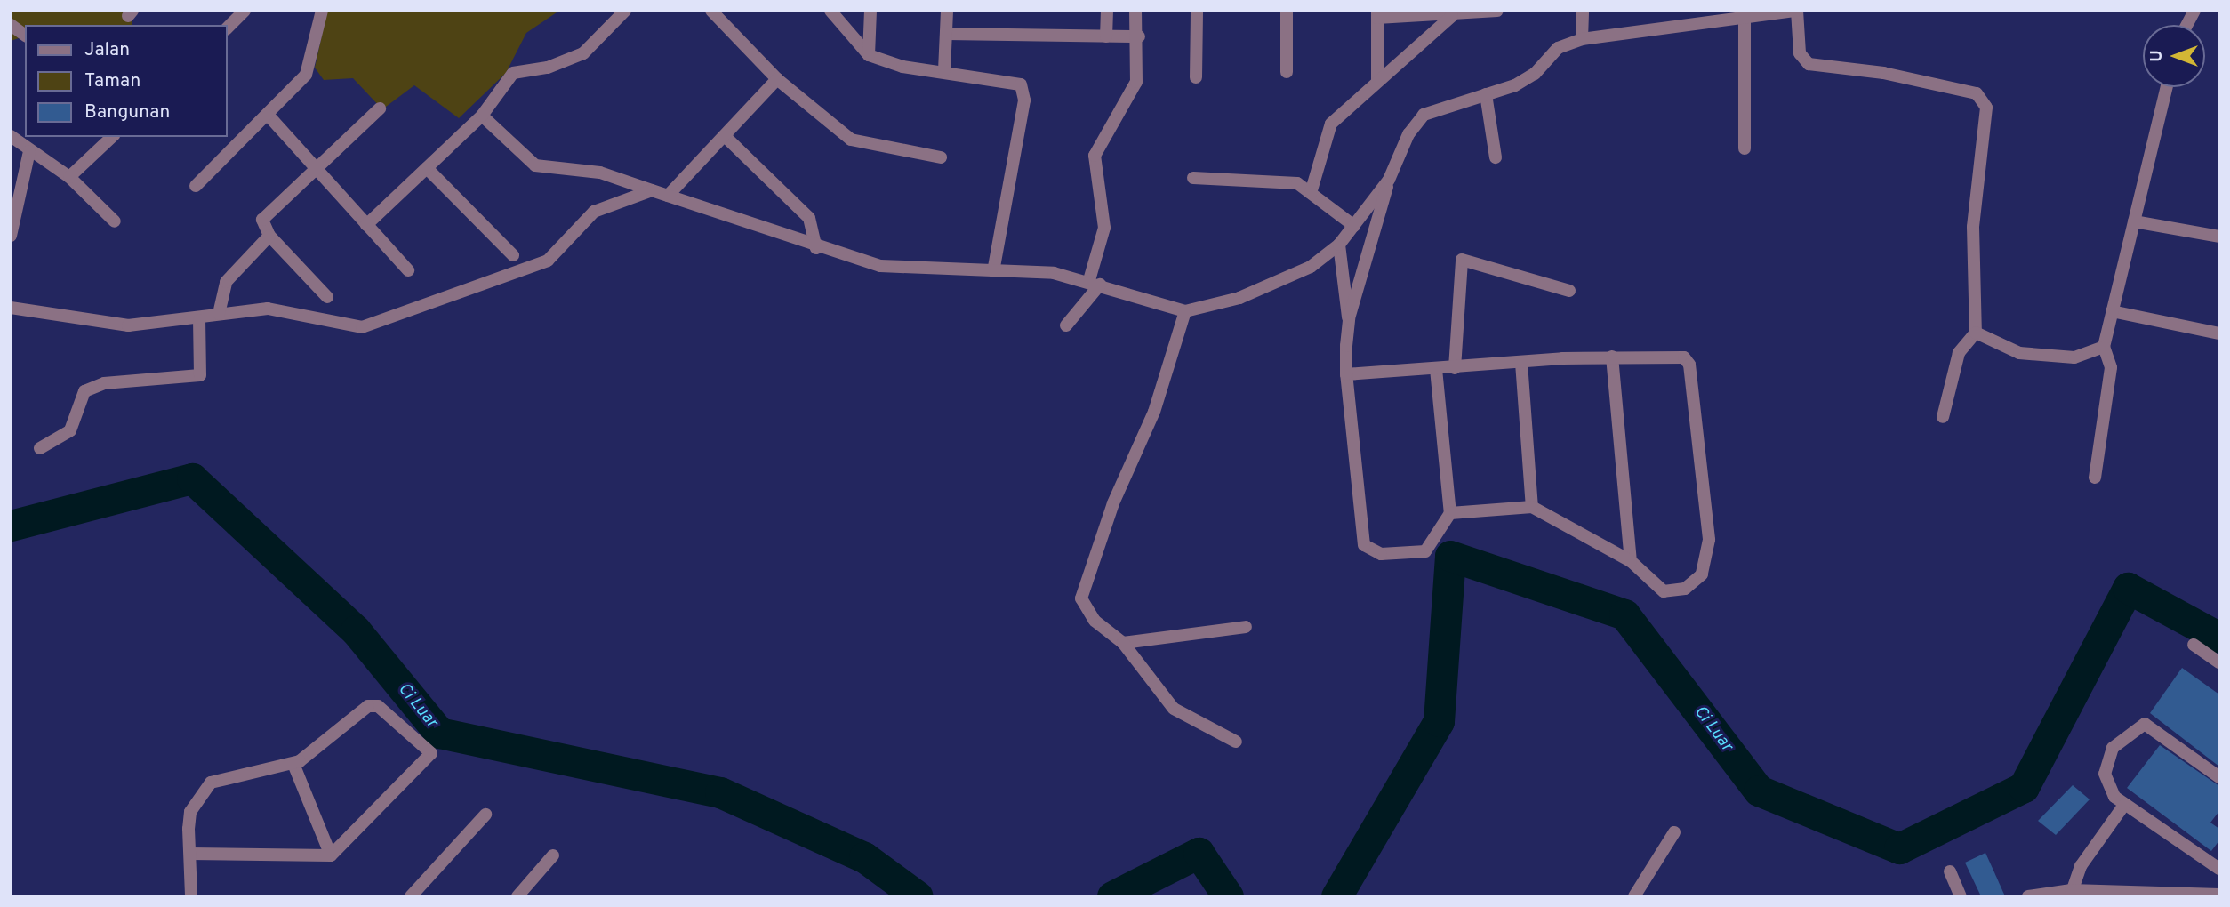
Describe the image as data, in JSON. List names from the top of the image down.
{
  "water": ["Ci Luar"],
  "legend": ["Jalan", "Taman", "Bangunan"],
  "north": "left"
}
